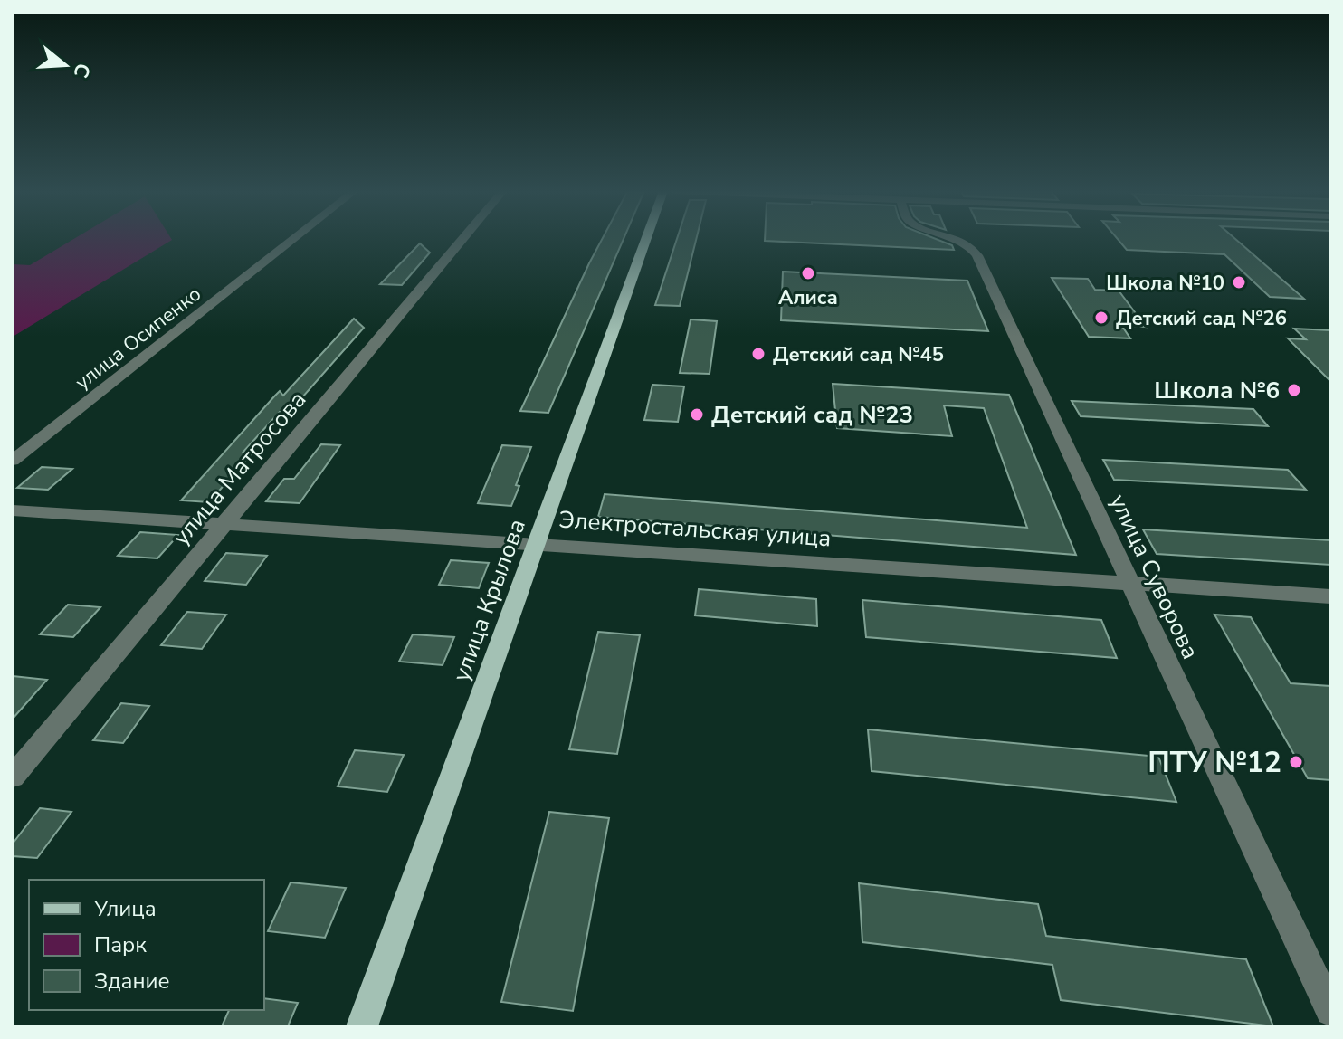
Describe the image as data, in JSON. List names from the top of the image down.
{
  "streets": {
    "main road": ["улица Крылова"],
    "street": [
      "улица Осипенко",
      "улица Матросова",
      "Электростальская улица",
      "улица Суворова"
    ]
  },
  "crossings": [
    ["улица Матросова", "Электростальская улица"],
    ["Электростальская улица", "улица Суворова"],
    ["Электростальская улица", "улица Крылова"]
  ],
  "places": [
    "Алиса",
    "Школа №10",
    "Детский сад №26",
    "Детский сад №45",
    "Школа №6",
    "Детский сад №23",
    "ПТУ №12"
  ],
  "legend": ["Улица", "Парк", "Здание"],
  "north": "right"
}
